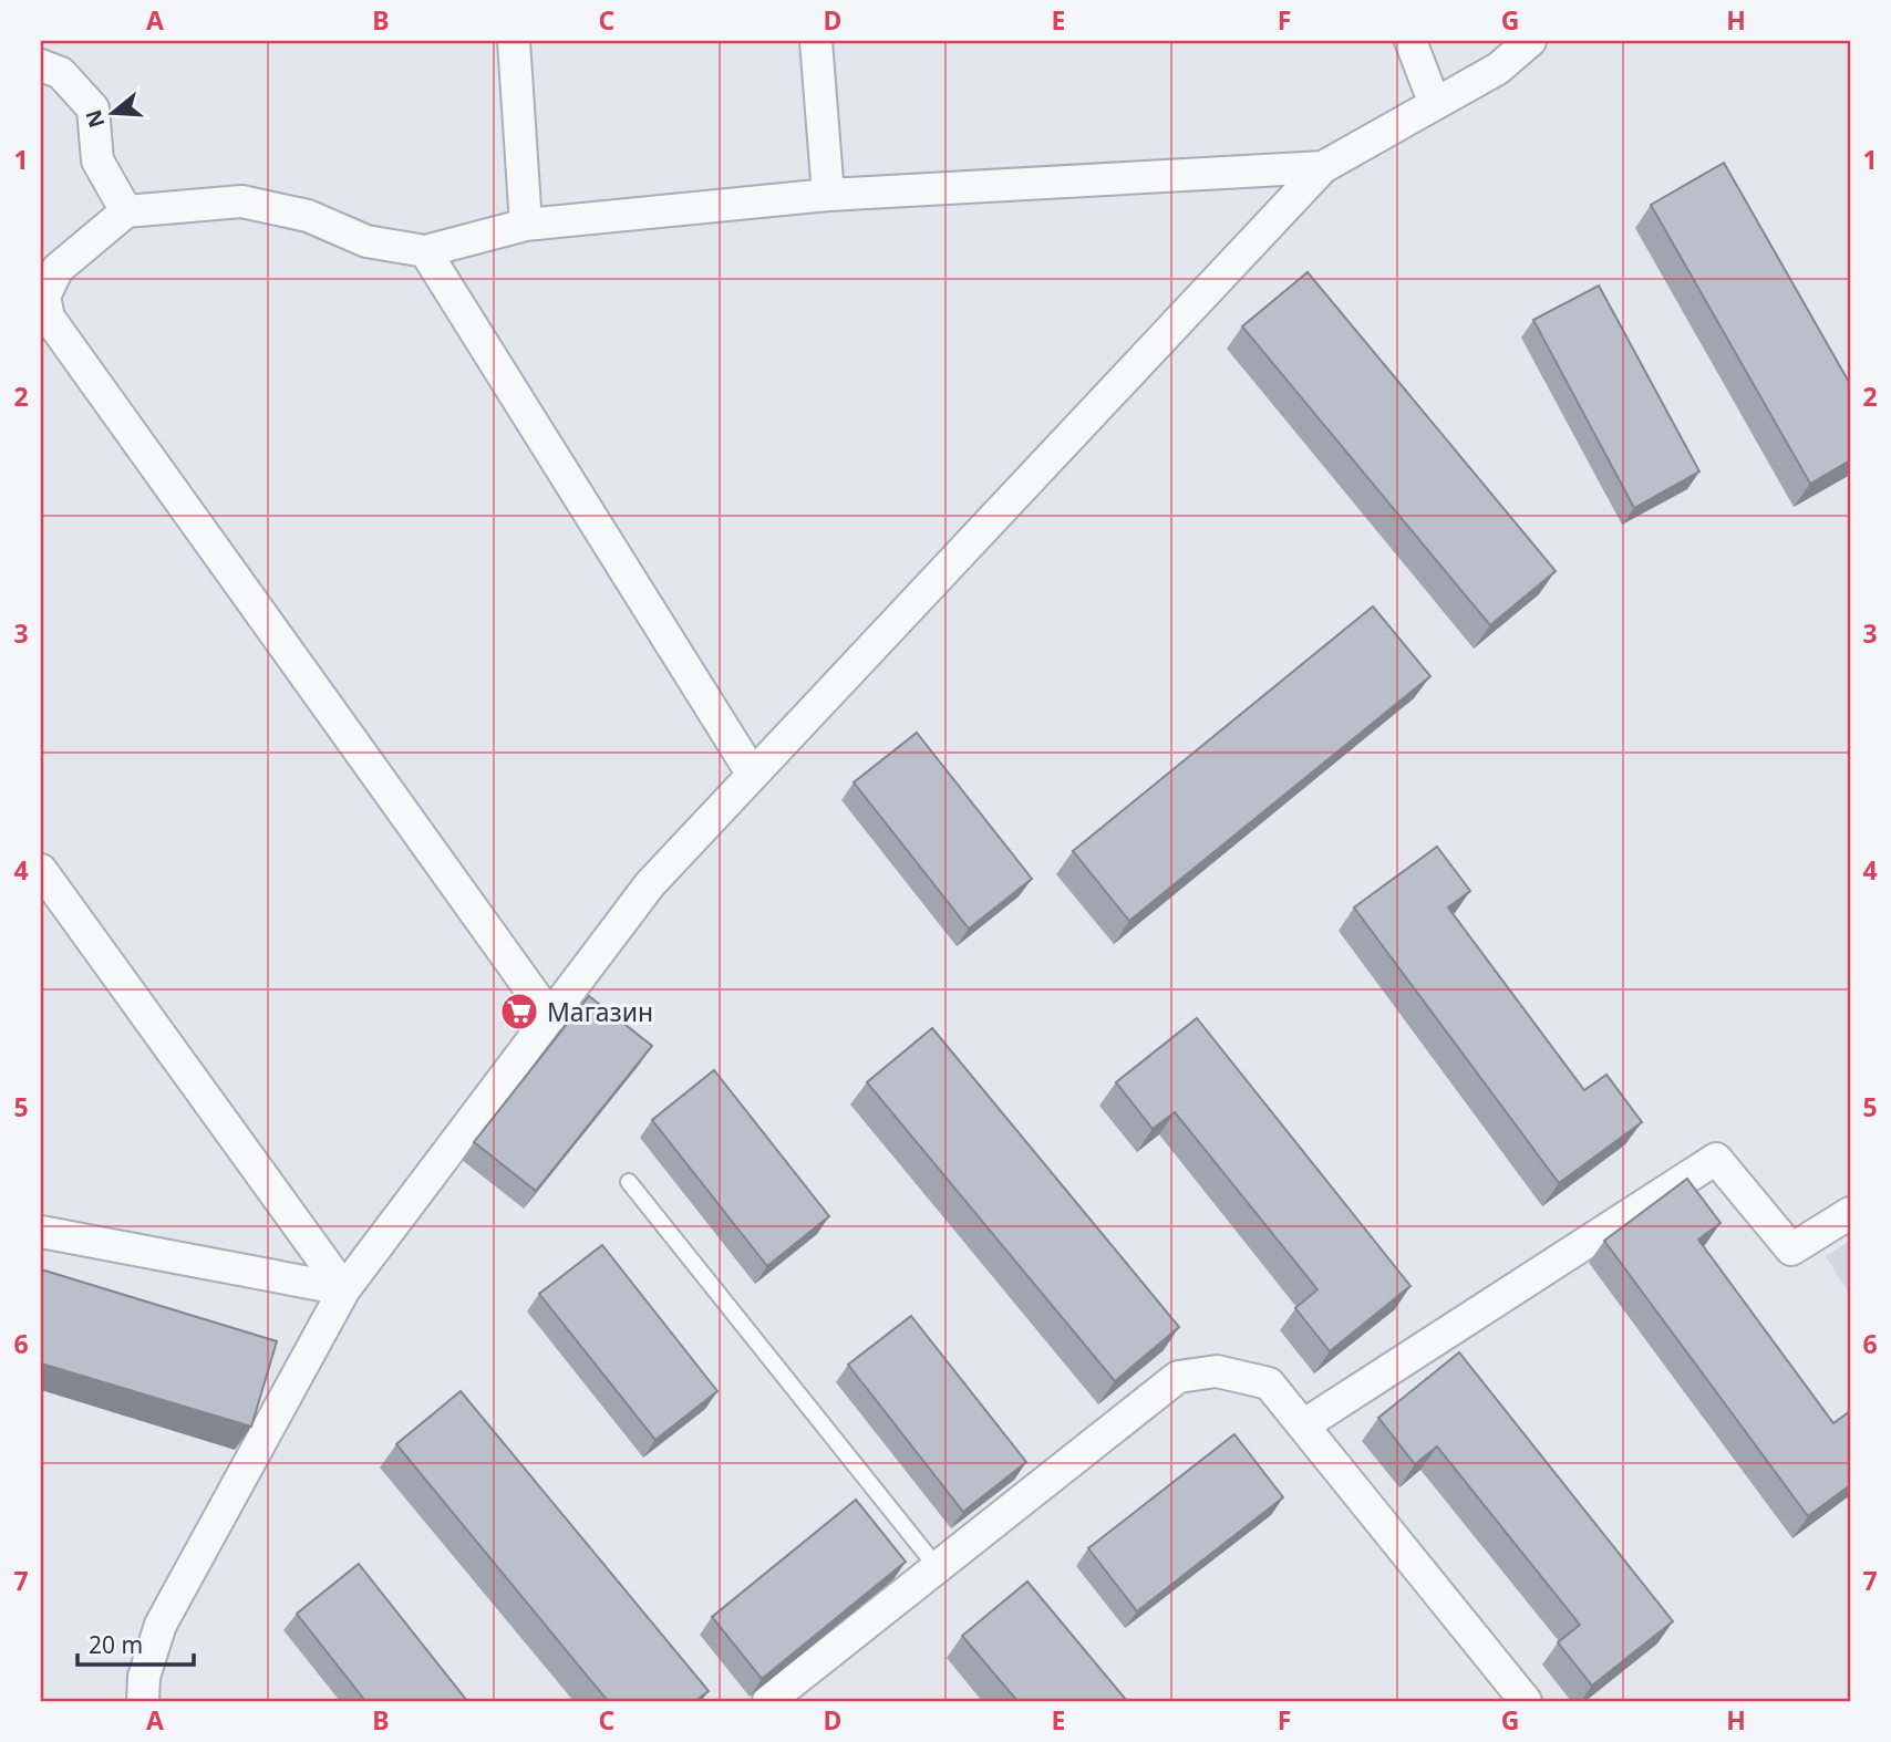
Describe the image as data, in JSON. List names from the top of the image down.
{
  "places": {
    "supermarket": ["Магазин"]
  },
  "scale_bar": "20 m",
  "north": "left",
  "grid": {
    "columns": [
      "A",
      "B",
      "C",
      "D",
      "E",
      "F",
      "G",
      "H"
    ],
    "rows": [
      "1",
      "2",
      "3",
      "4",
      "5",
      "6",
      "7"
    ]
  }
}
